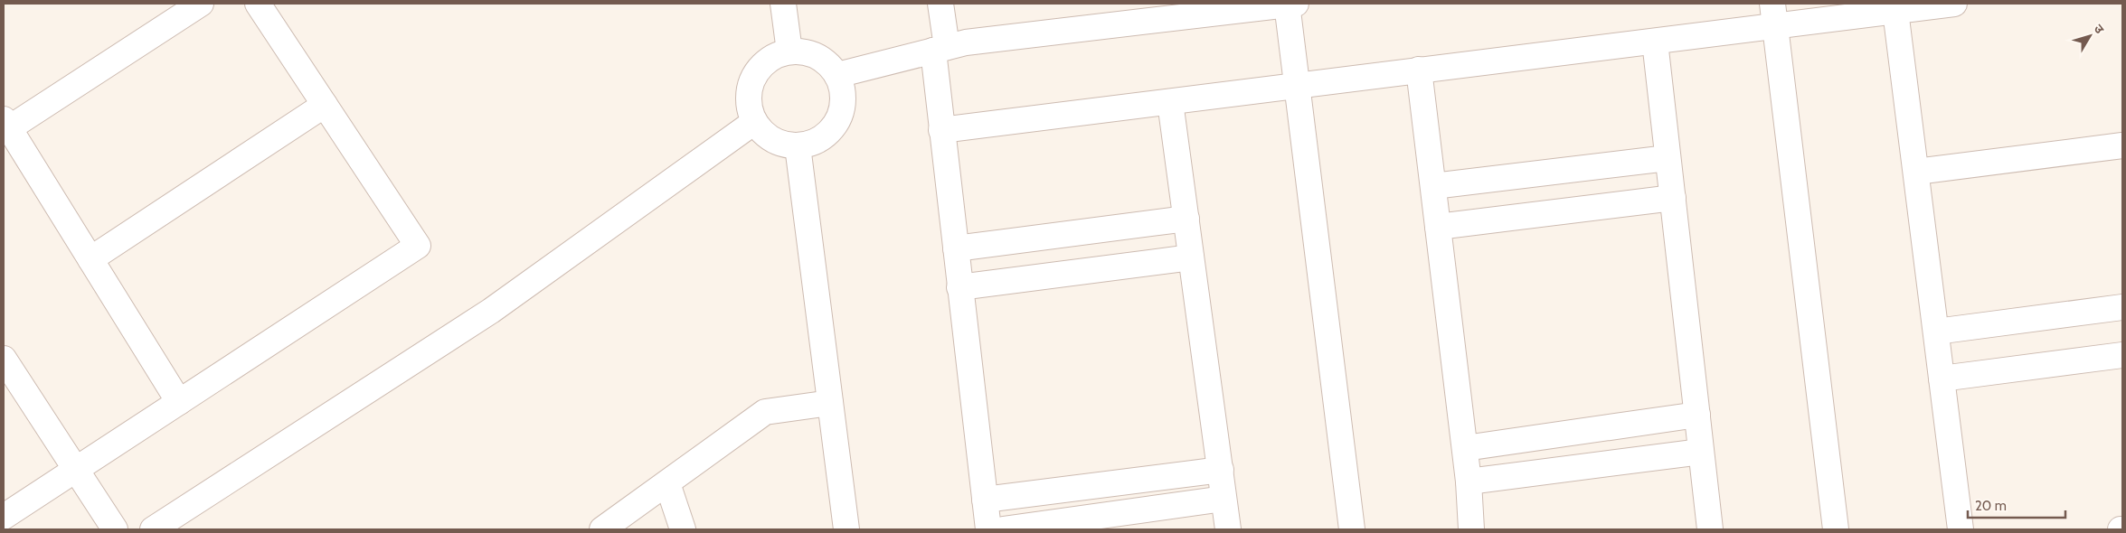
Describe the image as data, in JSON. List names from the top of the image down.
{
  "scale_bar": "20 m",
  "north": "top right"
}
